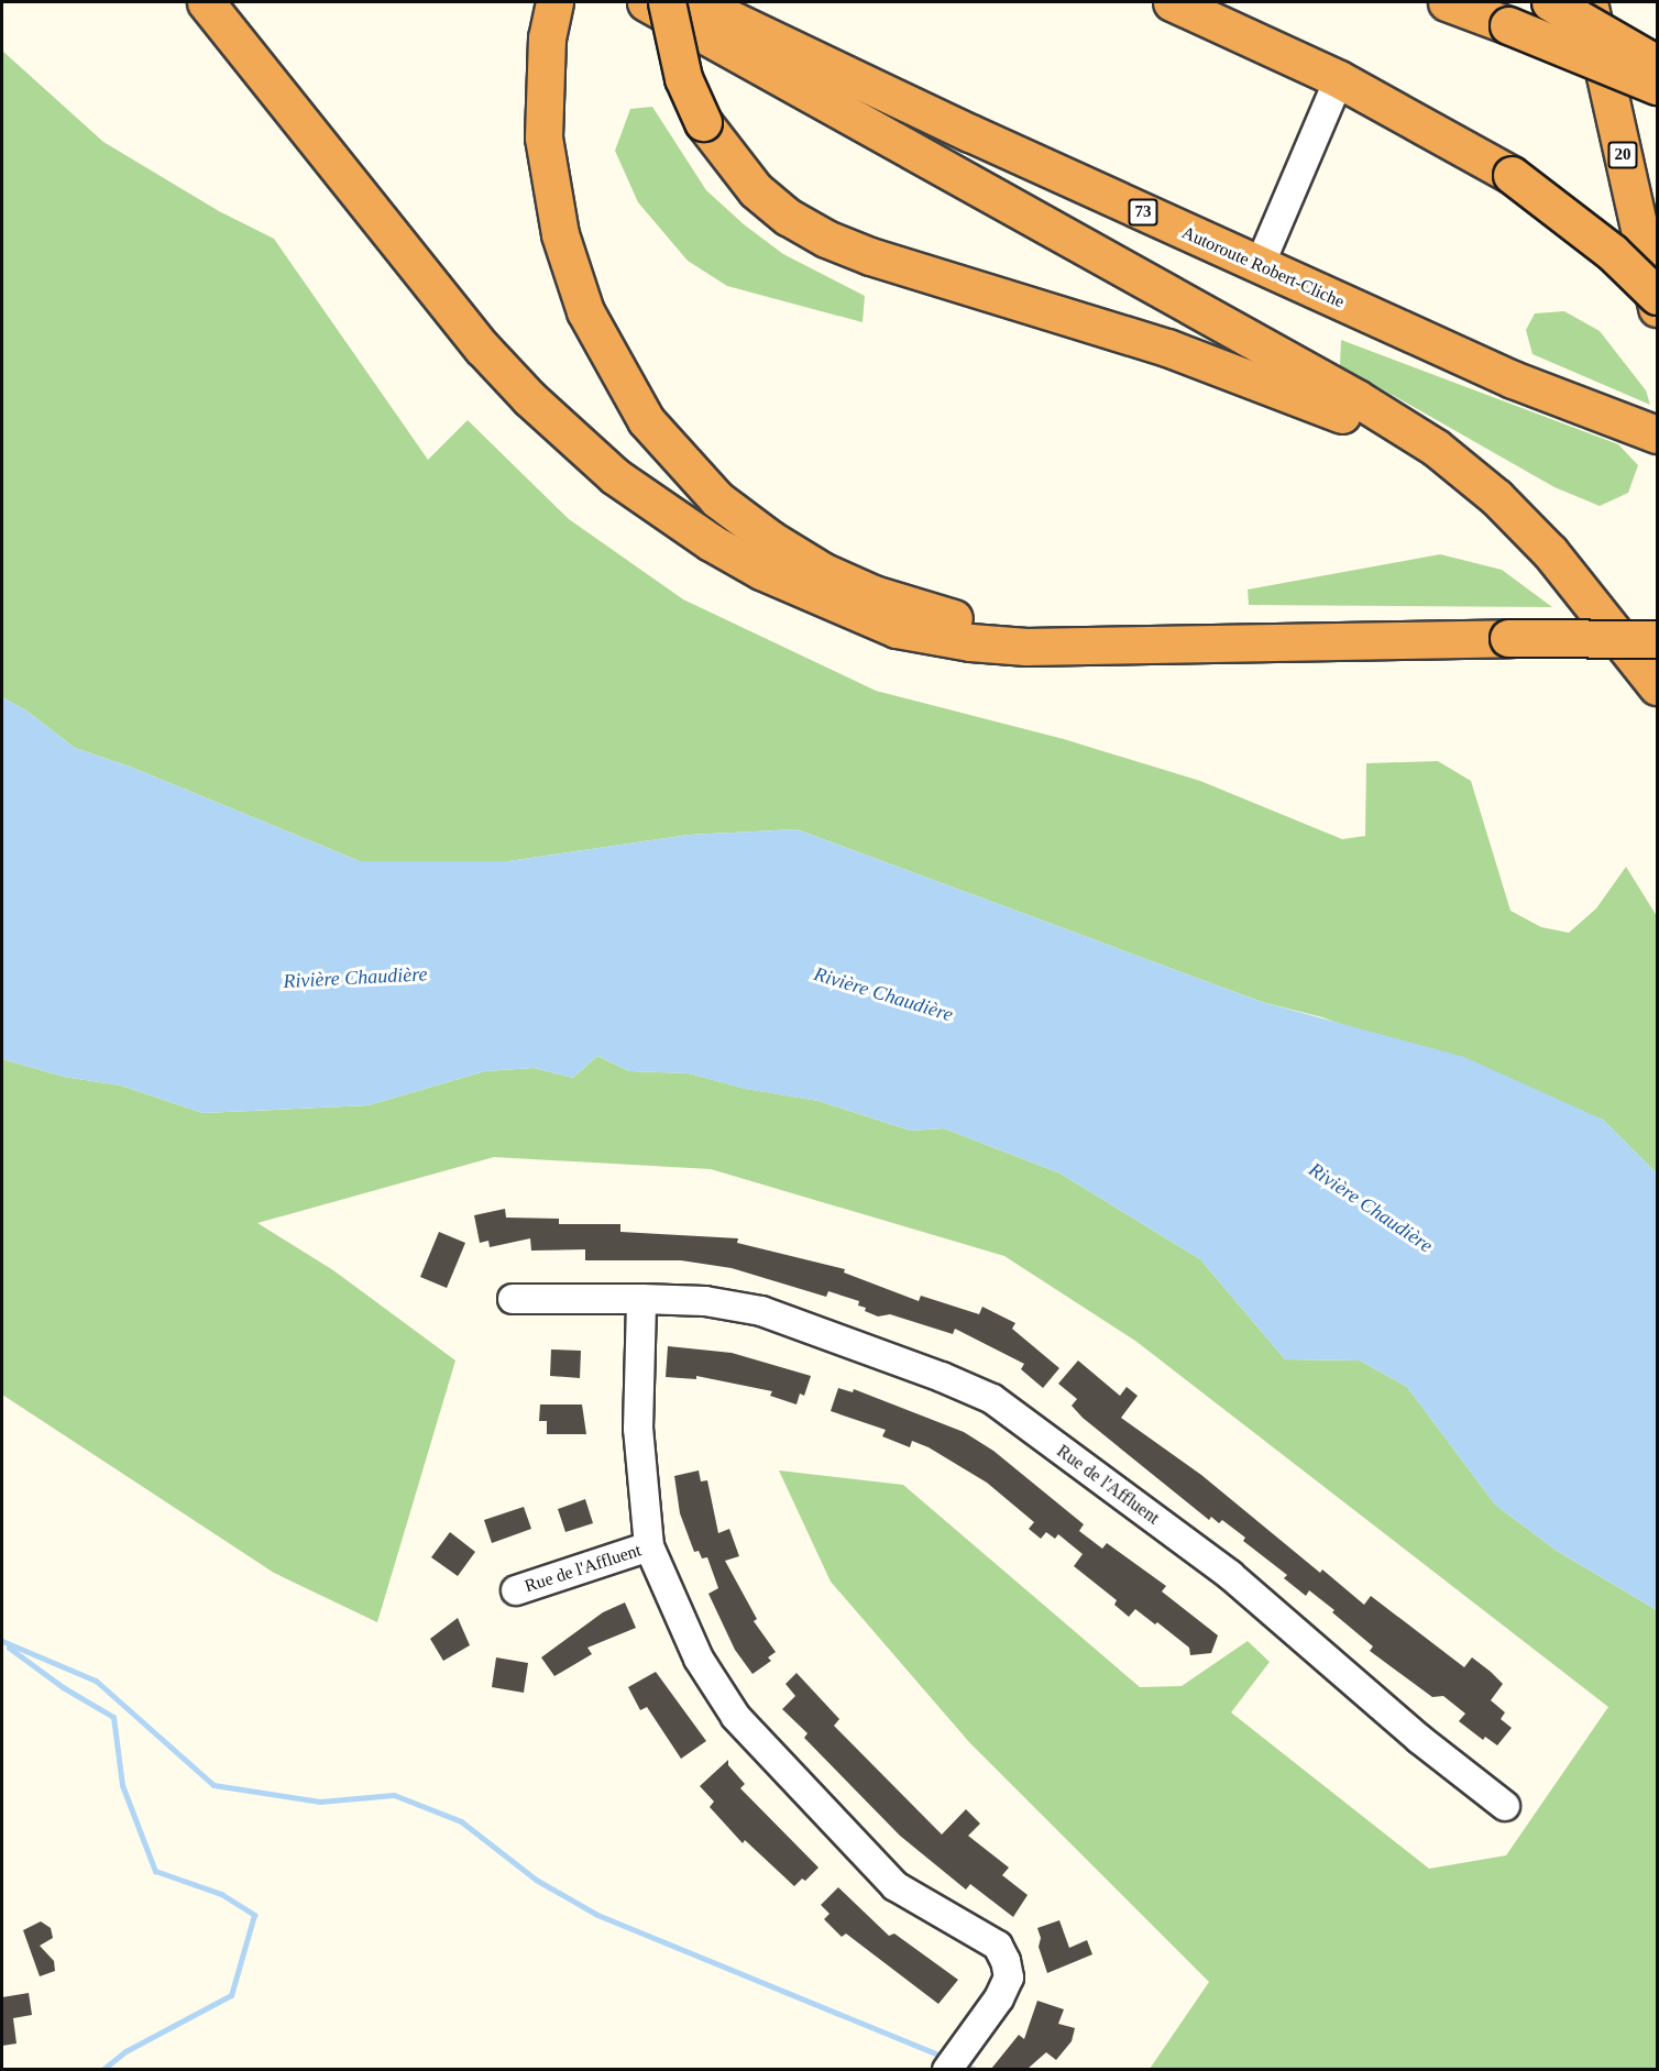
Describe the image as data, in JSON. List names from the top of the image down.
{
  "streets": {
    "highway": ["20", "73", "Autoroute Robert-Cliche"],
    "street": ["Rue de l'Affluent"]
  },
  "water": ["Rivière Chaudière"]
}
